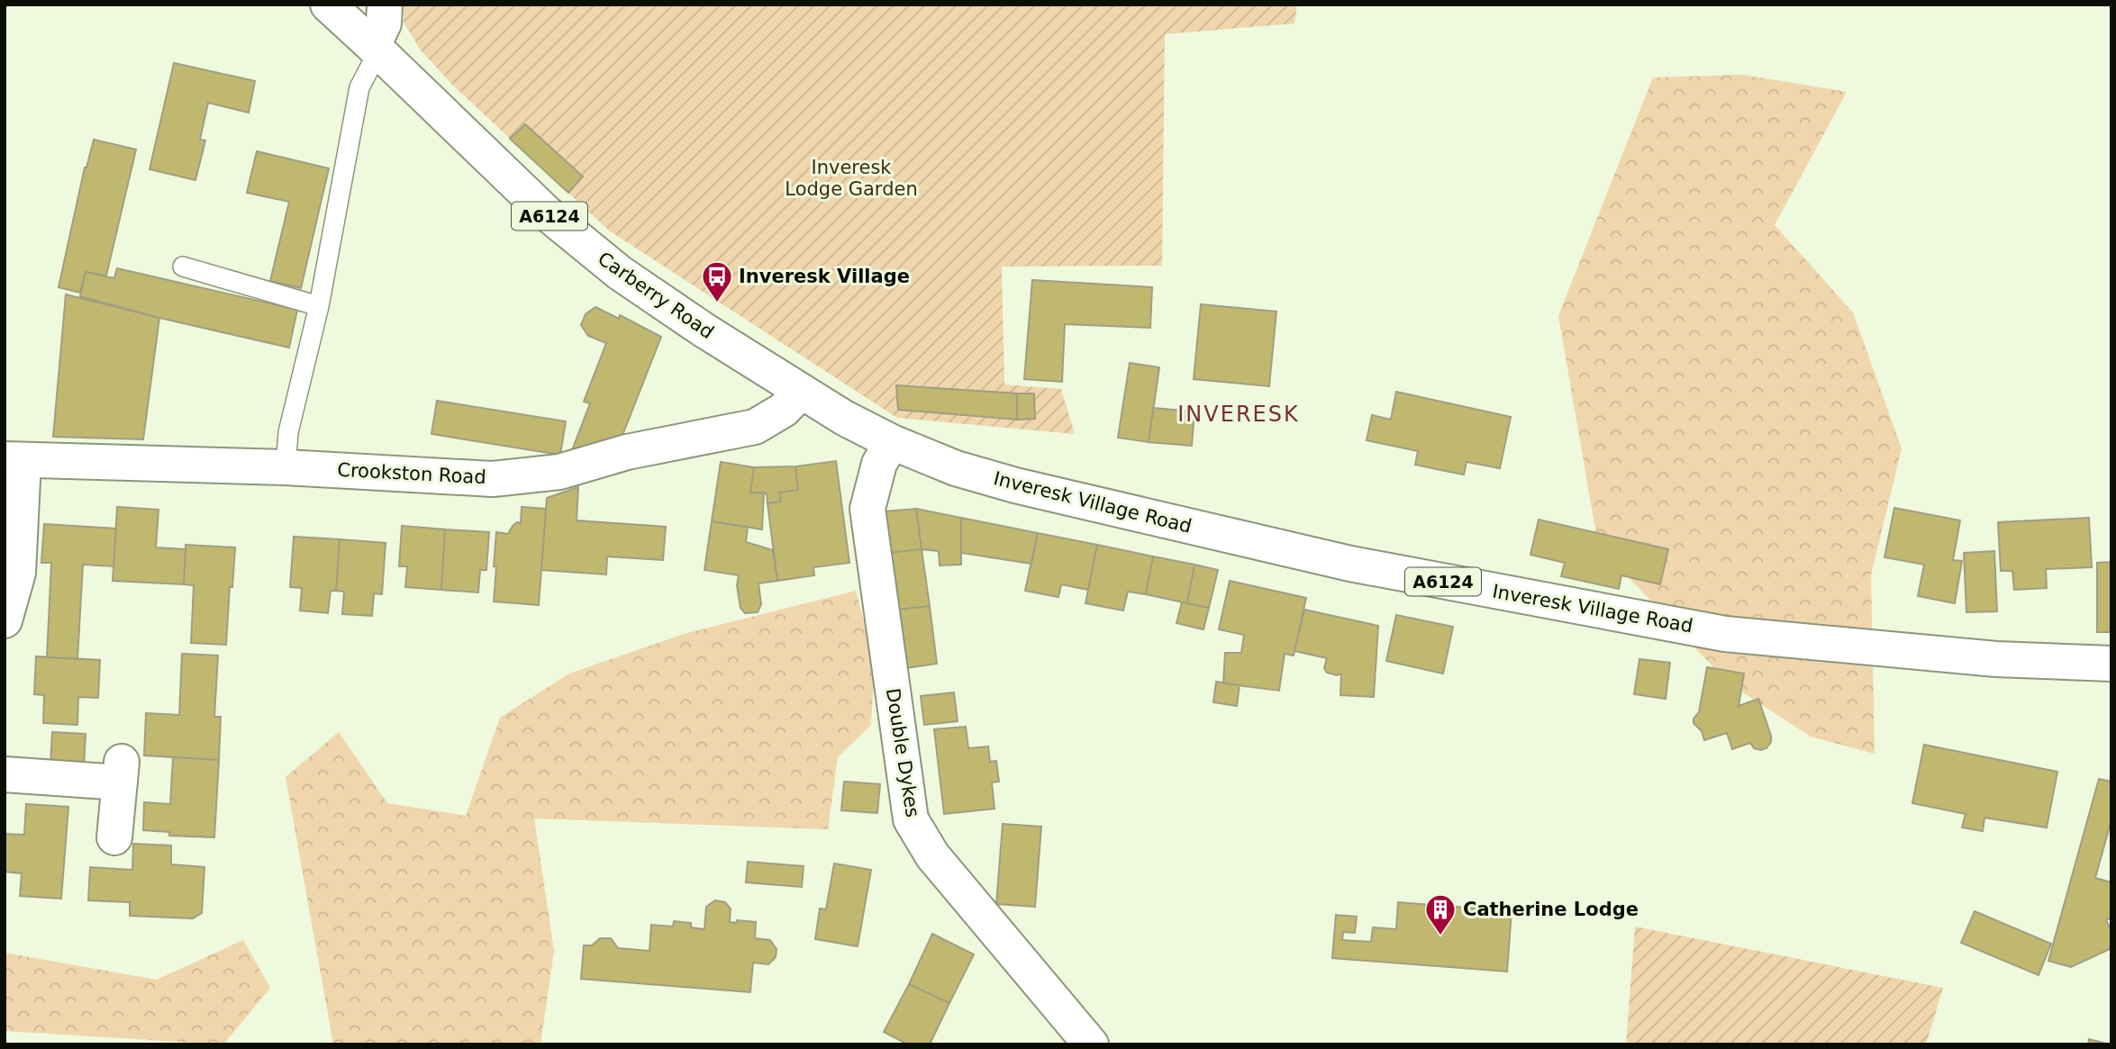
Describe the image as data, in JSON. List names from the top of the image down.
{
  "streets": {
    "main road": [
      "A6124",
      "Carberry Road",
      "Crookston Road",
      "Inveresk Village Road",
      "Double Dykes"
    ]
  },
  "crossings": [
    ["Carberry Road", "Crookston Road"],
    ["Carberry Road", "Inveresk Village Road"],
    ["Crookston Road", "Inveresk Village Road"],
    ["Inveresk Village Road", "Double Dykes"]
  ],
  "districts": ["INVERESK"],
  "parks": ["Inveresk Lodge Garden"],
  "places": {
    "bus stop": ["Inveresk Village"],
    "building": ["Catherine Lodge"]
  }
}
